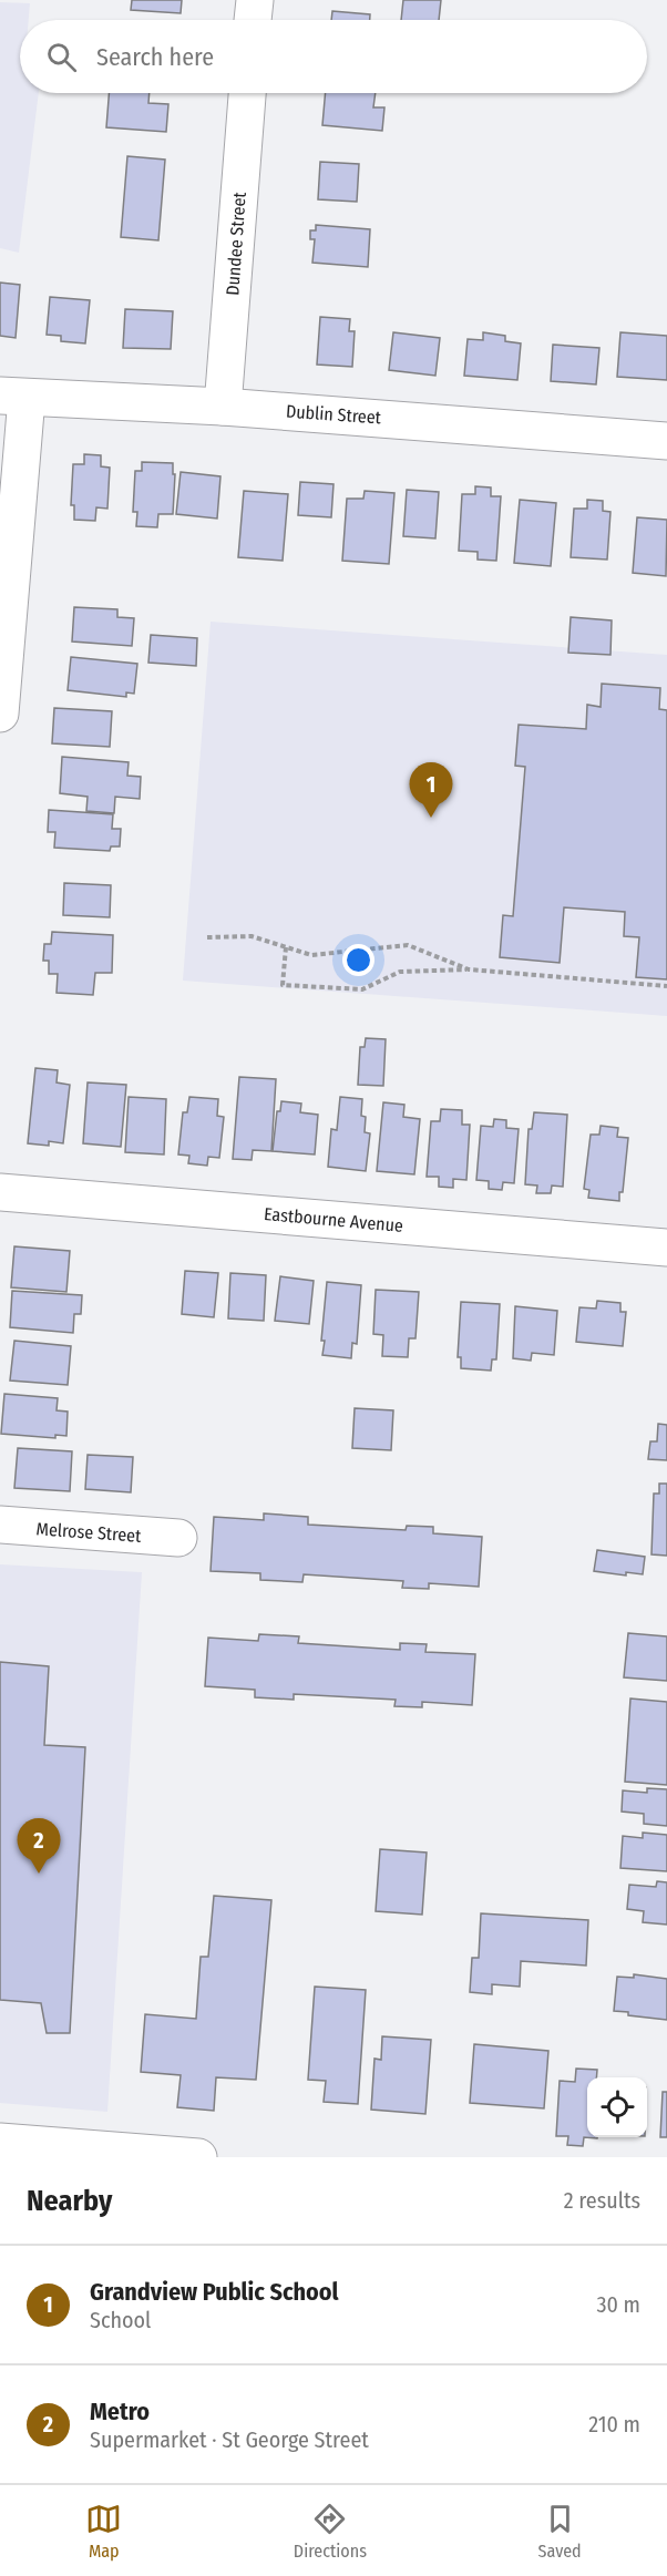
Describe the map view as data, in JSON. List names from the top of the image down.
{
  "streets": {
    "street": [
      "Dundee Street",
      "Dublin Street",
      "Eastbourne Avenue",
      "Melrose Street"
    ]
  },
  "crossings": [
    ["Dundee Street", "Dublin Street"]
  ],
  "page": {
    "search": "Search here",
    "pins": ["1", "2"],
    "heading": ["Nearby", "2 results"],
    "list": [
      {
        "mark": "1",
        "name": "Grandview Public School",
        "note": "School",
        "value": "30 m"
      },
      {
        "mark": "2",
        "name": "Metro",
        "note": "Supermarket · St George Street",
        "value": "210 m"
      }
    ],
    "nav": ["Map", "Directions", "Saved"]
  }
}
